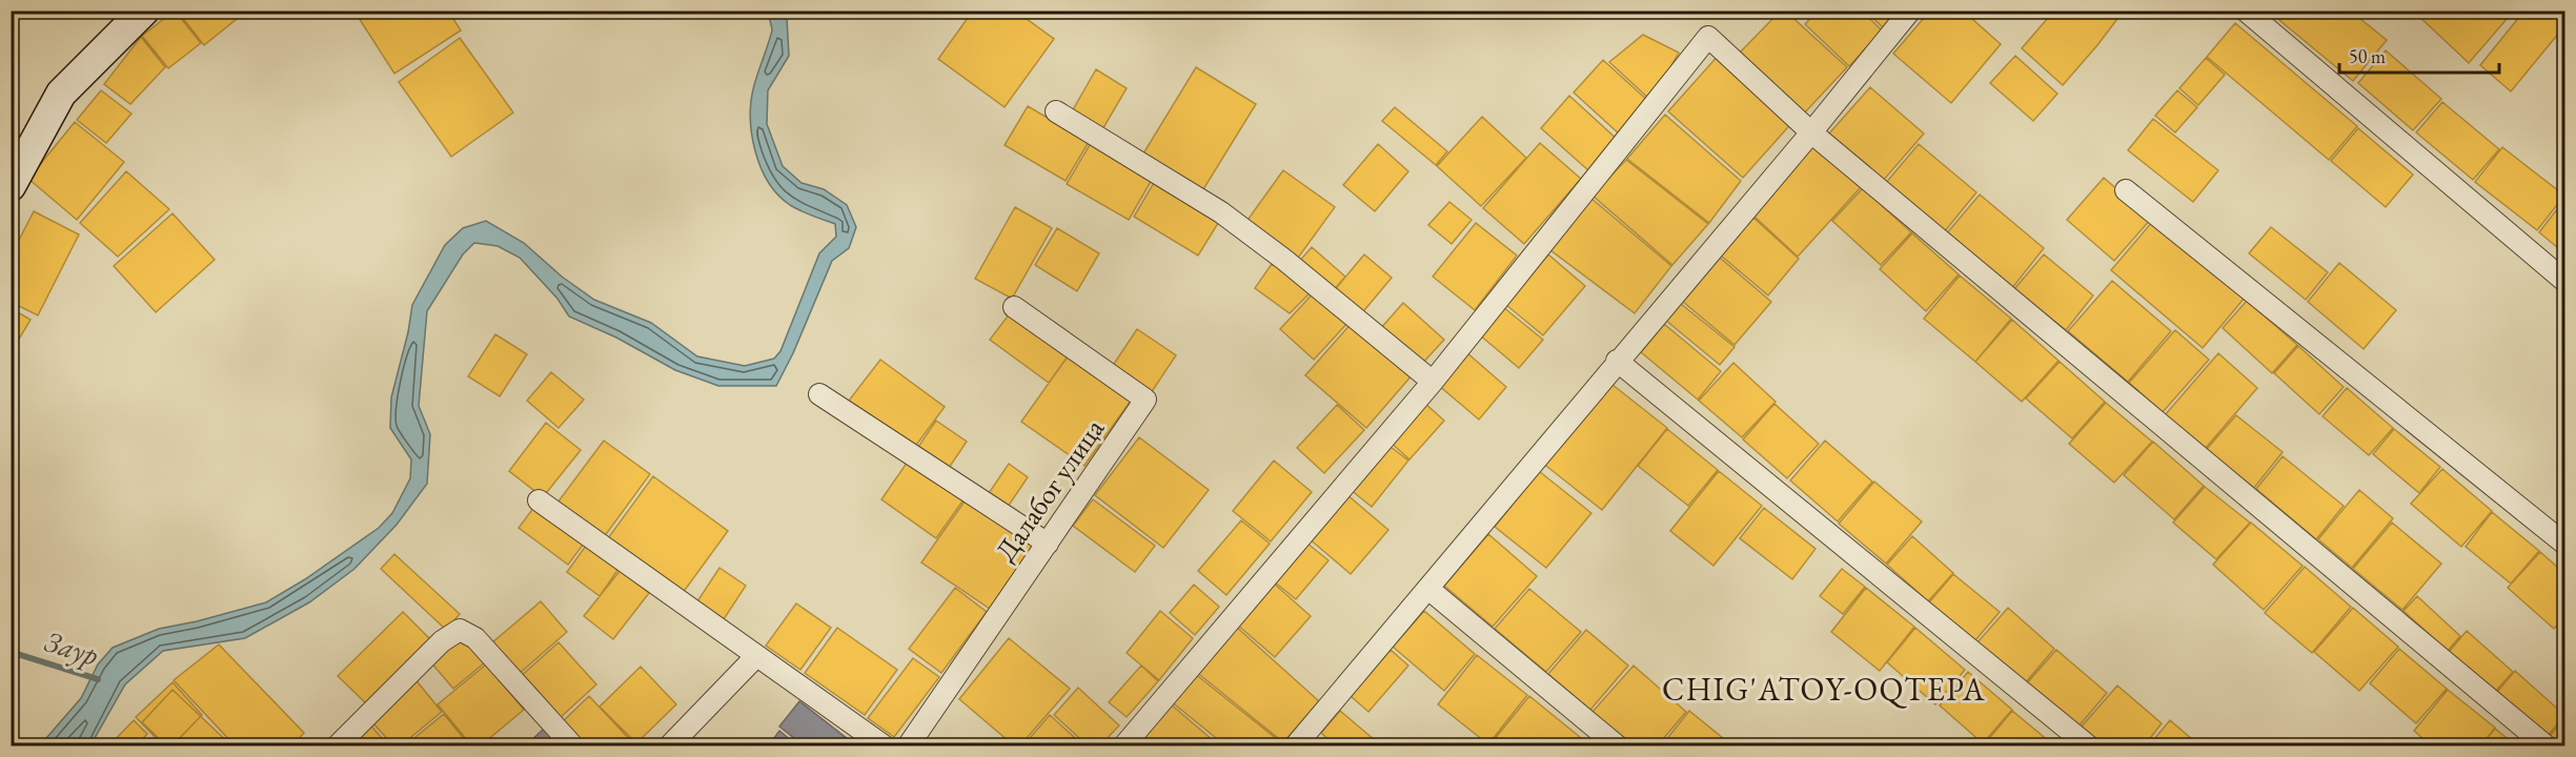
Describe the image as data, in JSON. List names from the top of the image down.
{
  "streets": {
    "street": ["Далабог улица"]
  },
  "districts": ["CHIG'ATOY-OQTEPA"],
  "water": ["Заур"],
  "scale_bar": "50 m"
}
